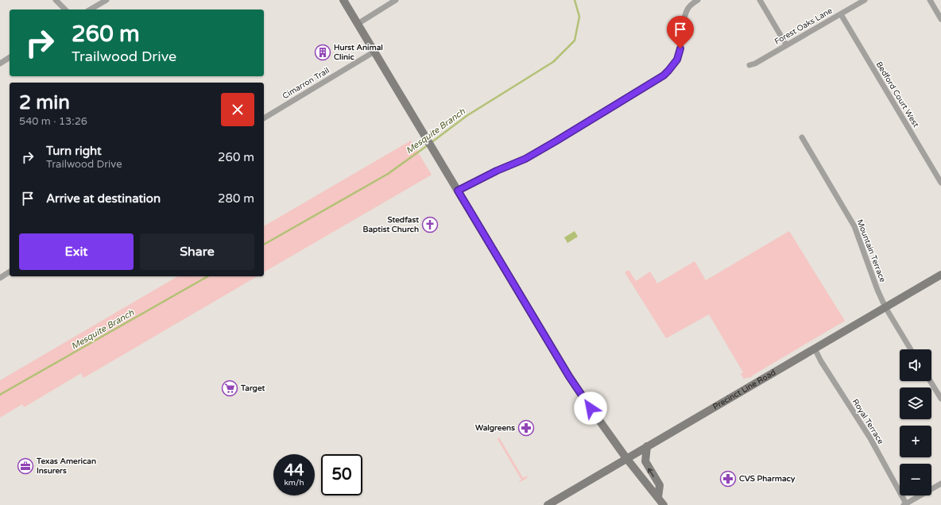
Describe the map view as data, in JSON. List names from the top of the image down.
{
  "streets": {
    "main road": ["Precinct Line Road"],
    "street": [
      "Forest Oaks Lane",
      "Cimarron Trail",
      "Bedford Court West",
      "Mountain Terrace",
      "Royal Terrace"
    ]
  },
  "crossings": [
    ["Forest Oaks Lane", "Bedford Court West"],
    ["Mountain Terrace", "Precinct Line Road"],
    ["Precinct Line Road", "Royal Terrace"]
  ],
  "water": ["Mesquite Branch"],
  "places": {
    "building": ["Hurst Animal Clinic"],
    "church": ["Stedfast Baptist Church"],
    "supermarket": ["Target"],
    "pharmacy": ["Walgreens", "CVS Pharmacy"],
    "office": ["Texas American Insurers"]
  },
  "page": {
    "turn": ["260 m", "Trailwood Drive"],
    "heading": ["2 min", "540 m · 13:26"],
    "list": [
      {
        "name": "Turn right",
        "note": "Trailwood Drive",
        "value": "260 m"
      },
      {
        "name": "Arrive at destination",
        "value": "280 m"
      }
    ],
    "buttons": ["Exit", "Share"],
    "map_buttons": ["+", "−"],
    "speed": "44 km/h",
    "limit": "50"
  }
}
